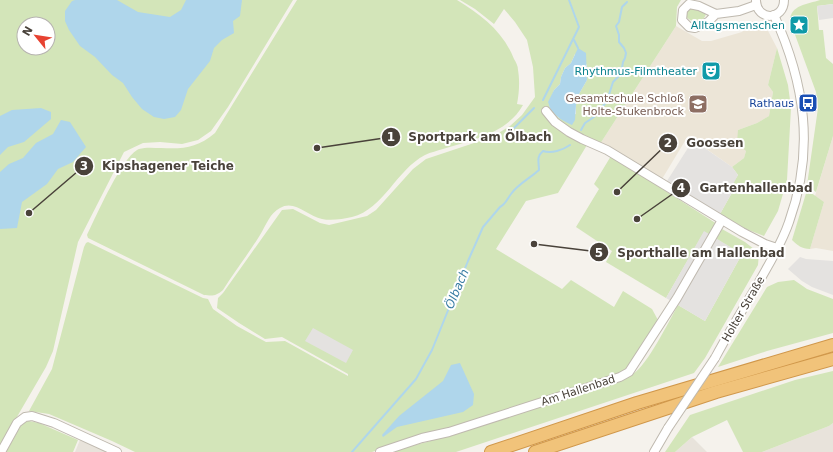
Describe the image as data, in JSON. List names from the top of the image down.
{
  "streets": {
    "street": ["Holter Straße", "Am Hallenbad"]
  },
  "water": ["Ölbach"],
  "places": {
    "place": ["Alltagsmenschen"],
    "theatre": ["Rhythmus-Filmtheater"],
    "bus stop": ["Rathaus"],
    "school or university": ["Gesamtschule Schloß Holte-Stukenbrock"],
    "other": [
      "Sportpark am Ölbach",
      "Goossen",
      "Kipshagener Teiche",
      "Gartenhallenbad",
      "Sporthalle am Hallenbad"
    ]
  },
  "north": "top left"
}
